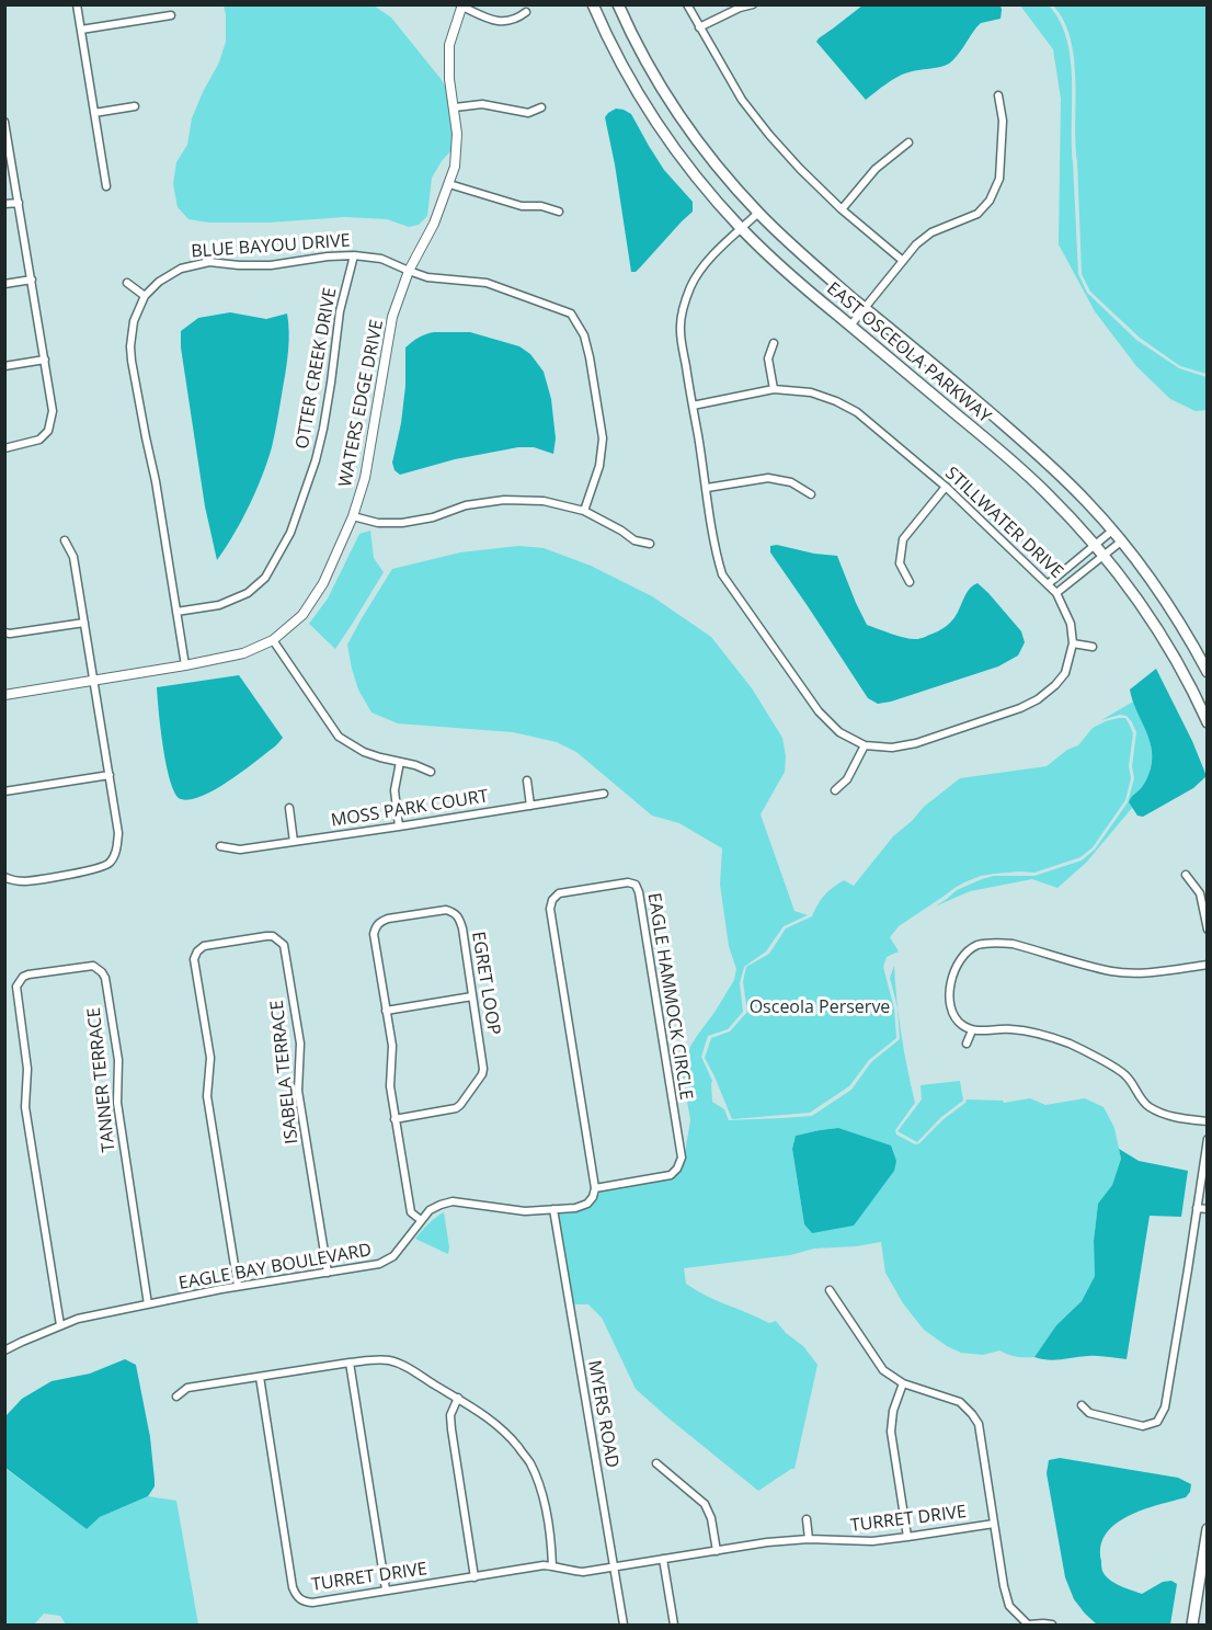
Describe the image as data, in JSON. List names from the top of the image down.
{
  "streets": {
    "main road": ["EAST OSCEOLA PARKWAY"],
    "street": [
      "BLUE BAYOU DRIVE",
      "OTTER CREEK DRIVE",
      "WATERS EDGE DRIVE",
      "STILLWATER DRIVE",
      "MOSS PARK COURT",
      "EGRET LOOP",
      "EAGLE HAMMOCK CIRCLE",
      "ISABELA TERRACE",
      "TANNER TERRACE",
      "EAGLE BAY BOULEVARD",
      "MYERS ROAD",
      "TURRET DRIVE"
    ]
  },
  "crossings": [
    ["BLUE BAYOU DRIVE", "OTTER CREEK DRIVE"],
    ["BLUE BAYOU DRIVE", "WATERS EDGE DRIVE"],
    ["EGRET LOOP", "EAGLE BAY BOULEVARD"],
    ["ISABELA TERRACE", "EAGLE BAY BOULEVARD"],
    ["TANNER TERRACE", "EAGLE BAY BOULEVARD"],
    ["EAGLE BAY BOULEVARD", "MYERS ROAD"],
    ["MYERS ROAD", "TURRET DRIVE"]
  ],
  "parks": ["Osceola Perserve"]
}
